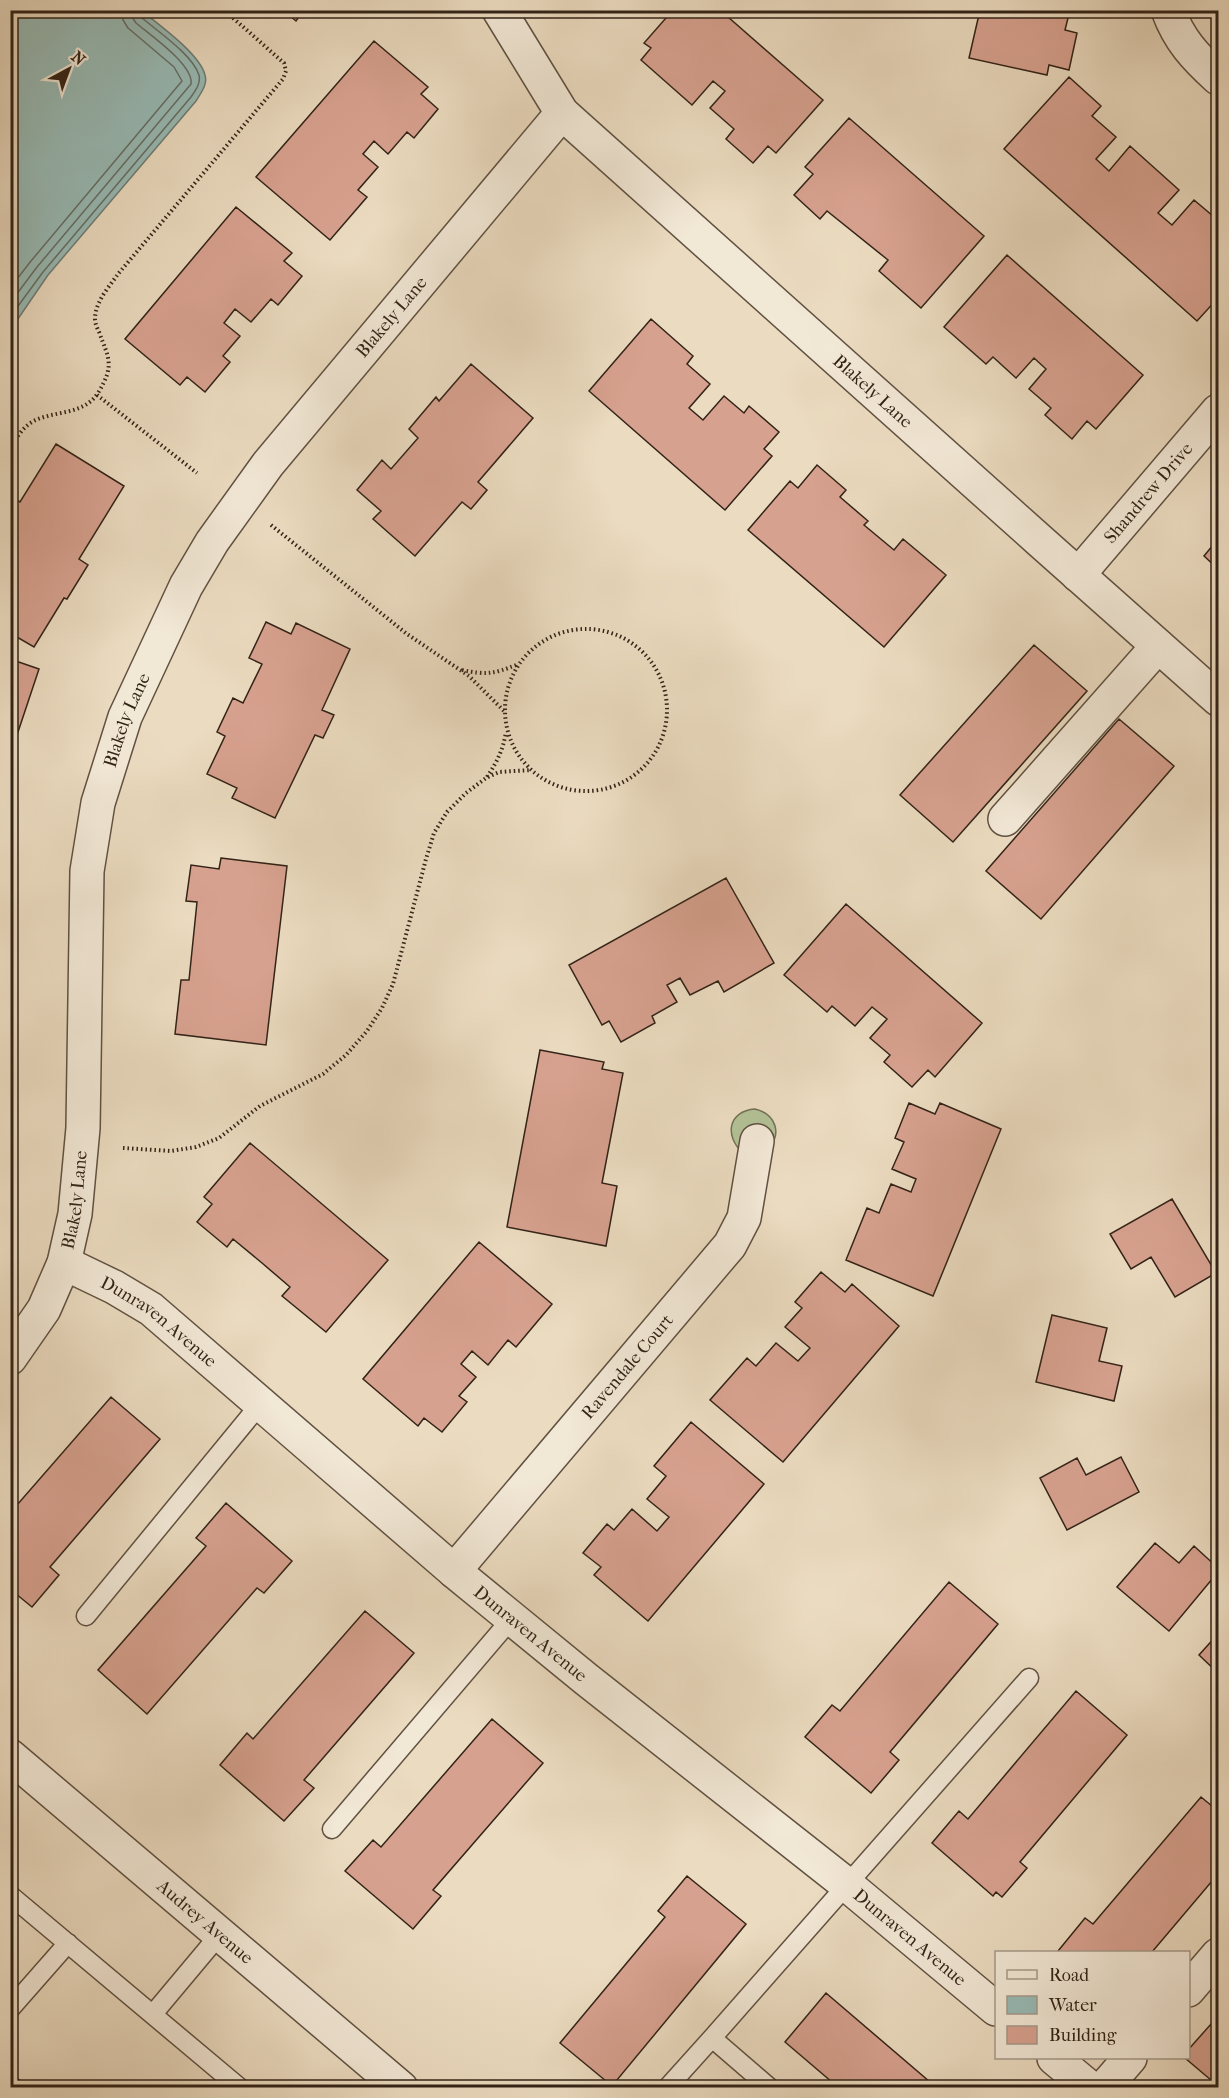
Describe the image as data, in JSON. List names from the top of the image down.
{
  "streets": {
    "street": [
      "Blakely Lane",
      "Shandrew Drive",
      "Dunraven Avenue",
      "Ravendale Court",
      "Audrey Avenue"
    ]
  },
  "crossings": [
    ["Blakely Lane", "Shandrew Drive"],
    ["Blakely Lane", "Dunraven Avenue"],
    ["Dunraven Avenue", "Ravendale Court"]
  ],
  "legend": ["Road", "Water", "Building"],
  "north": "top right"
}
